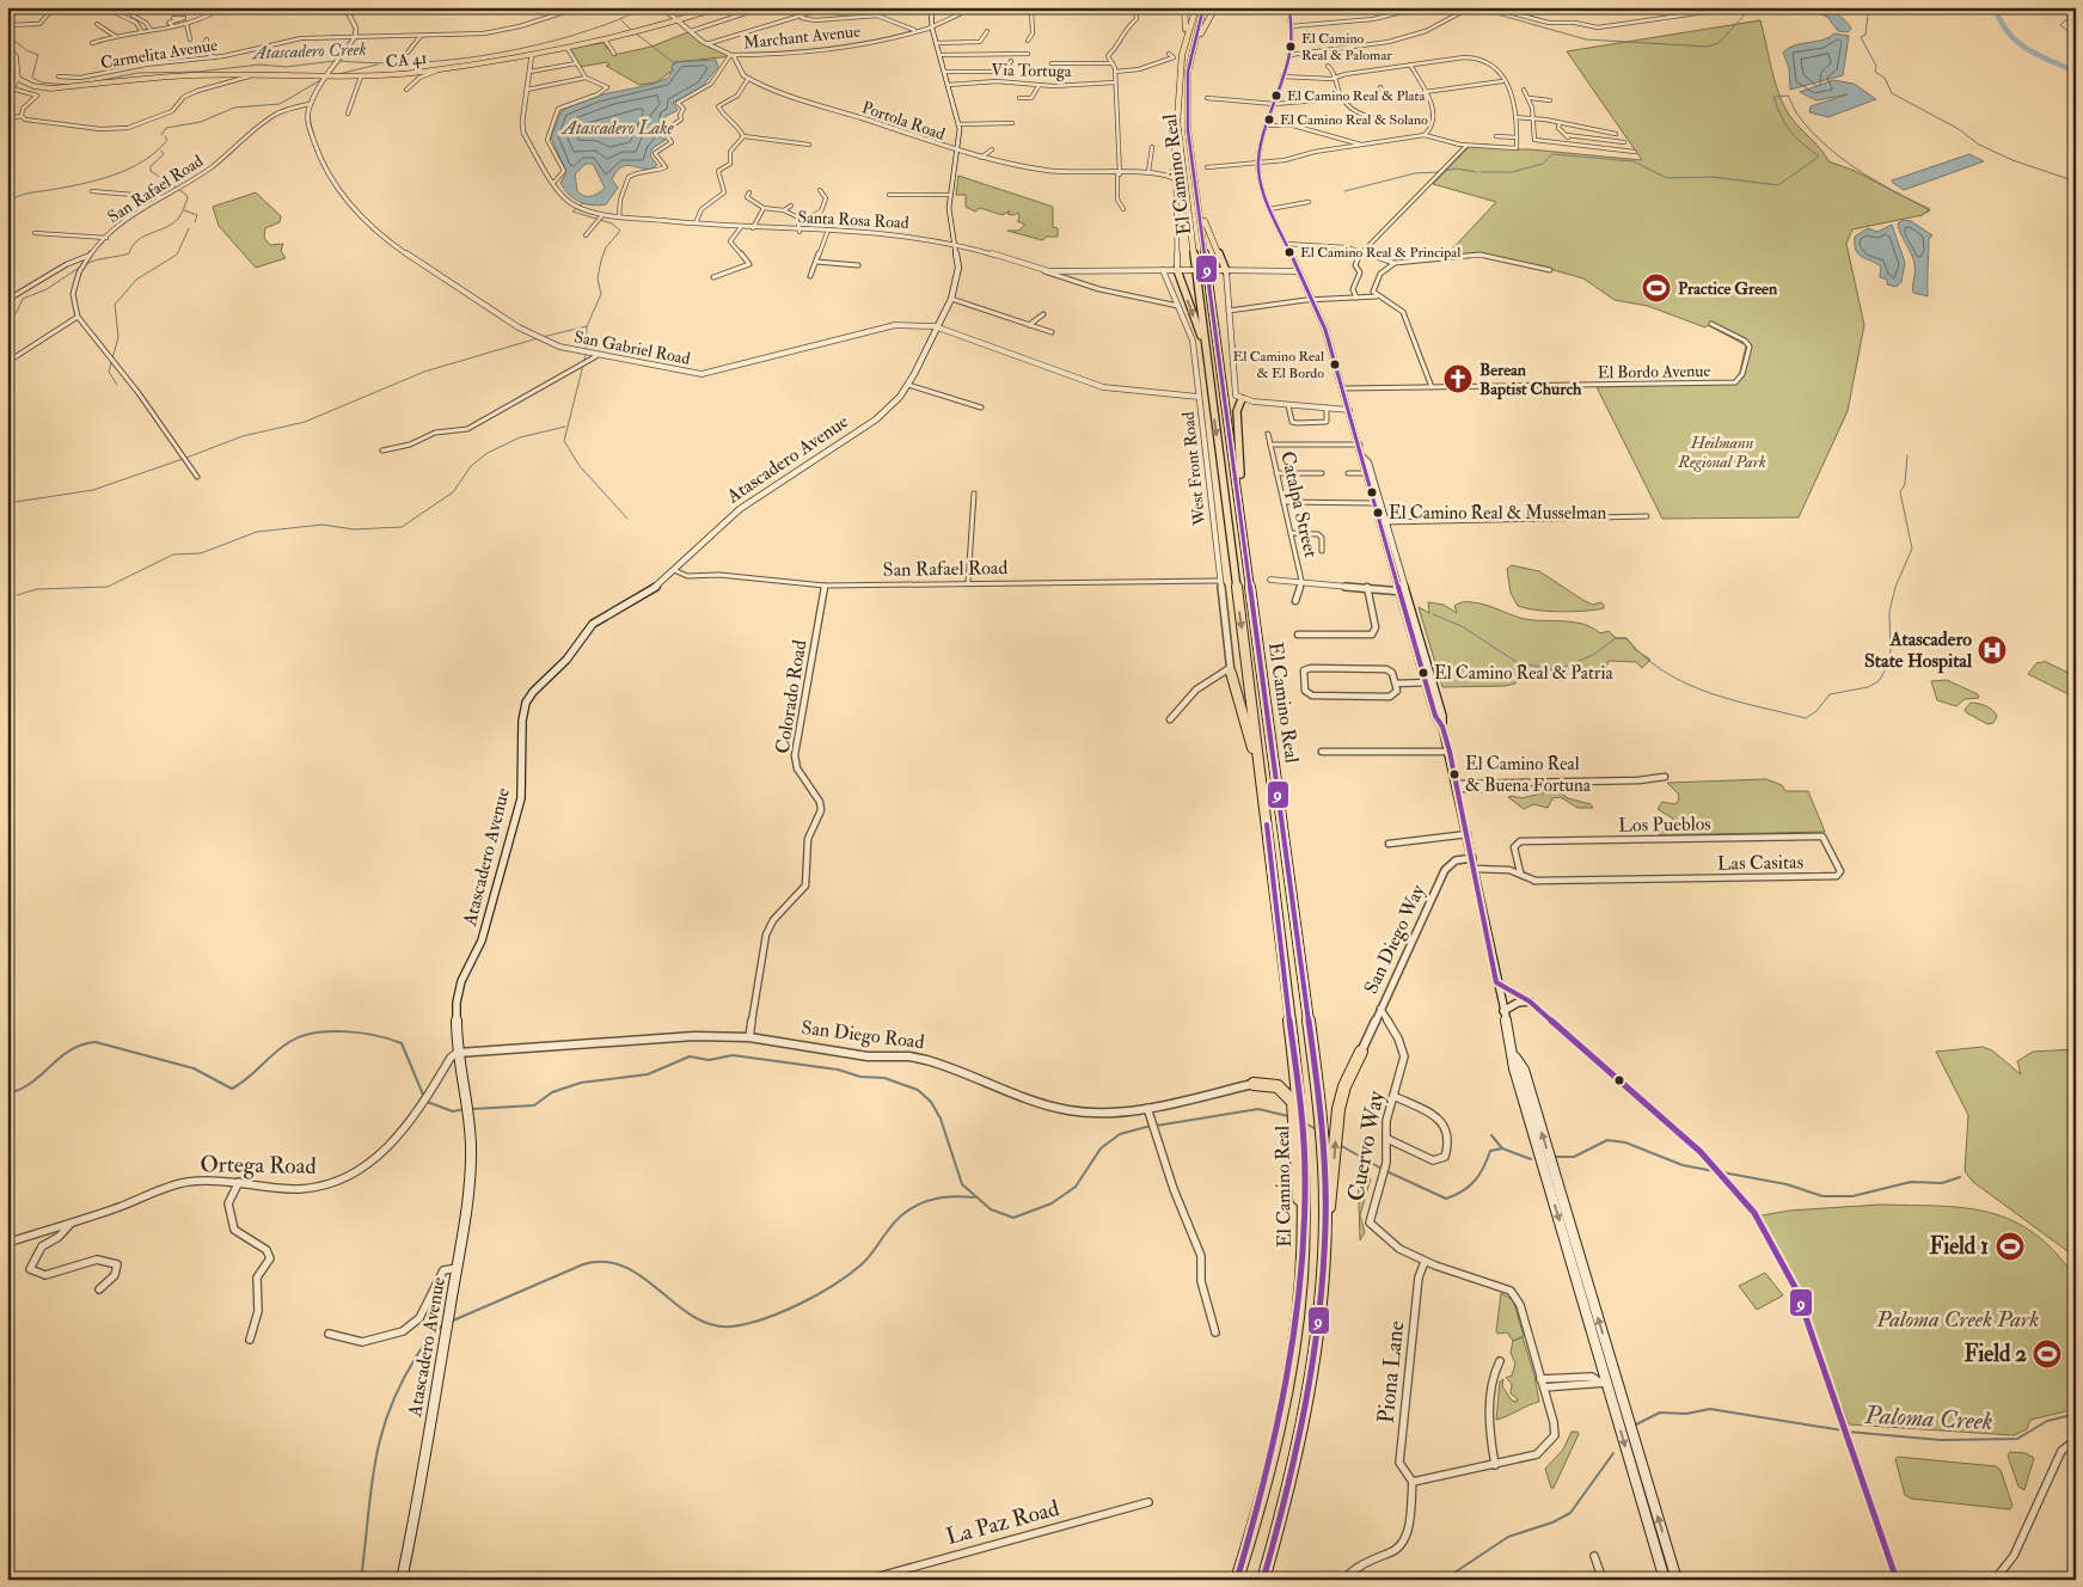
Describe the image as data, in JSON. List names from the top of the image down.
{
  "streets": {
    "highway": ["El Camino Real"],
    "main road": ["CA 41", "Atascadero Avenue"],
    "street": [
      "Marchant Avenue",
      "Carmelita Avenue",
      "Via Tortuga",
      "Portola Road",
      "San Rafael Road",
      "Santa Rosa Road",
      "San Gabriel Road",
      "El Bordo Avenue",
      "West Front Road",
      "Catalpa Street",
      "Colorado Road",
      "Los Pueblos",
      "Las Casitas",
      "San Diego Way",
      "San Diego Road",
      "Cuervo Way",
      "Ortega Road",
      "Piona Lane",
      "La Paz Road"
    ]
  },
  "crossings": [
    ["Marchant Avenue", "Atascadero Avenue"],
    ["CA 41", "Santa Rosa Road"],
    ["Via Tortuga", "Atascadero Avenue"],
    ["Portola Road", "Atascadero Avenue"],
    ["San Rafael Road", "San Gabriel Road"],
    ["San Rafael Road", "Atascadero Avenue"],
    ["San Rafael Road", "West Front Road"],
    ["San Rafael Road", "Colorado Road"],
    ["Santa Rosa Road", "Atascadero Avenue"],
    ["Santa Rosa Road", "West Front Road"],
    ["San Gabriel Road", "Atascadero Avenue"],
    ["San Gabriel Road", "West Front Road"],
    ["Atascadero Avenue", "San Diego Road"],
    ["Atascadero Avenue", "Ortega Road"],
    ["Colorado Road", "San Diego Road"],
    ["Los Pueblos", "Las Casitas"],
    ["San Diego Way", "Cuervo Way"],
    ["San Diego Road", "Ortega Road"],
    ["Cuervo Way", "Piona Lane"]
  ],
  "water": ["Atascadero Creek", "Atascadero Lake", "Paloma Creek"],
  "parks": ["Heilmann Regional Park", "Paloma Creek Park"],
  "places": {
    "other": [
      "El Camino Real & Palomar",
      "El Camino Real & Plata",
      "El Camino Real & Solano",
      "El Camino Real & Principal",
      "El Camino Real & El Bordo",
      "El Camino Real & Musselman",
      "El Camino Real & Patria",
      "El Camino Real & Buena Fortuna"
    ],
    "sports": ["Practice Green", "Field 1", "Field 2"],
    "church": ["Berean Baptist Church"],
    "hospital": ["Atascadero State Hospital"]
  },
  "lines": ["transit line 9"]
}
